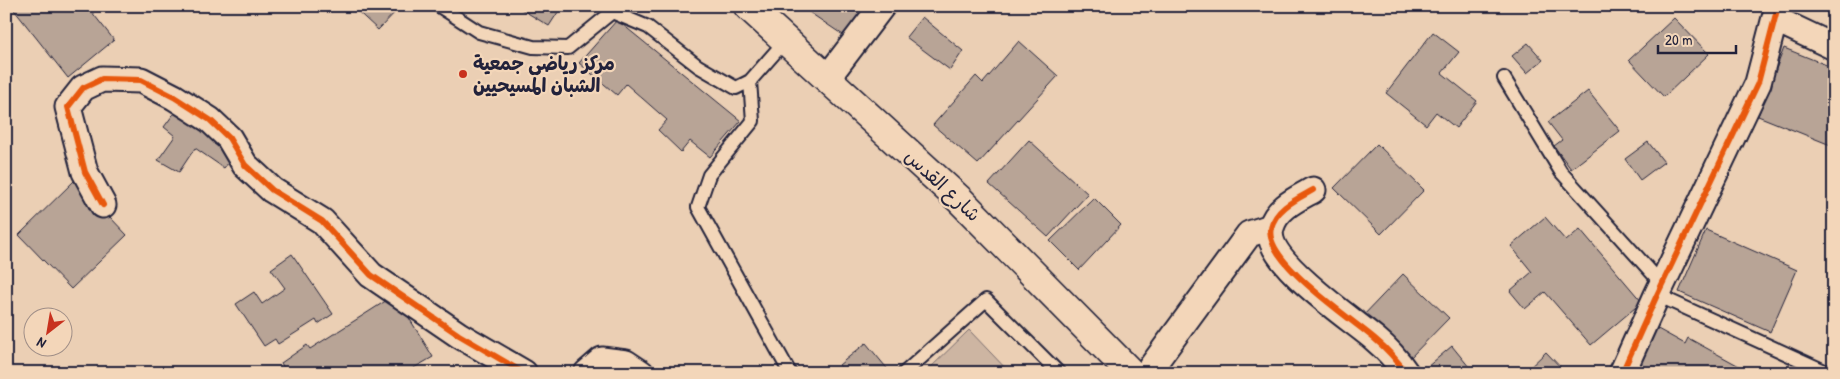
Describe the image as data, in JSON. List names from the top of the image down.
{
  "streets": {
    "main road": ["شارع القدس"]
  },
  "places": ["مركز رياضي جمعية الشبان المسيحيين"],
  "scale_bar": "20 m",
  "north": "bottom left"
}
